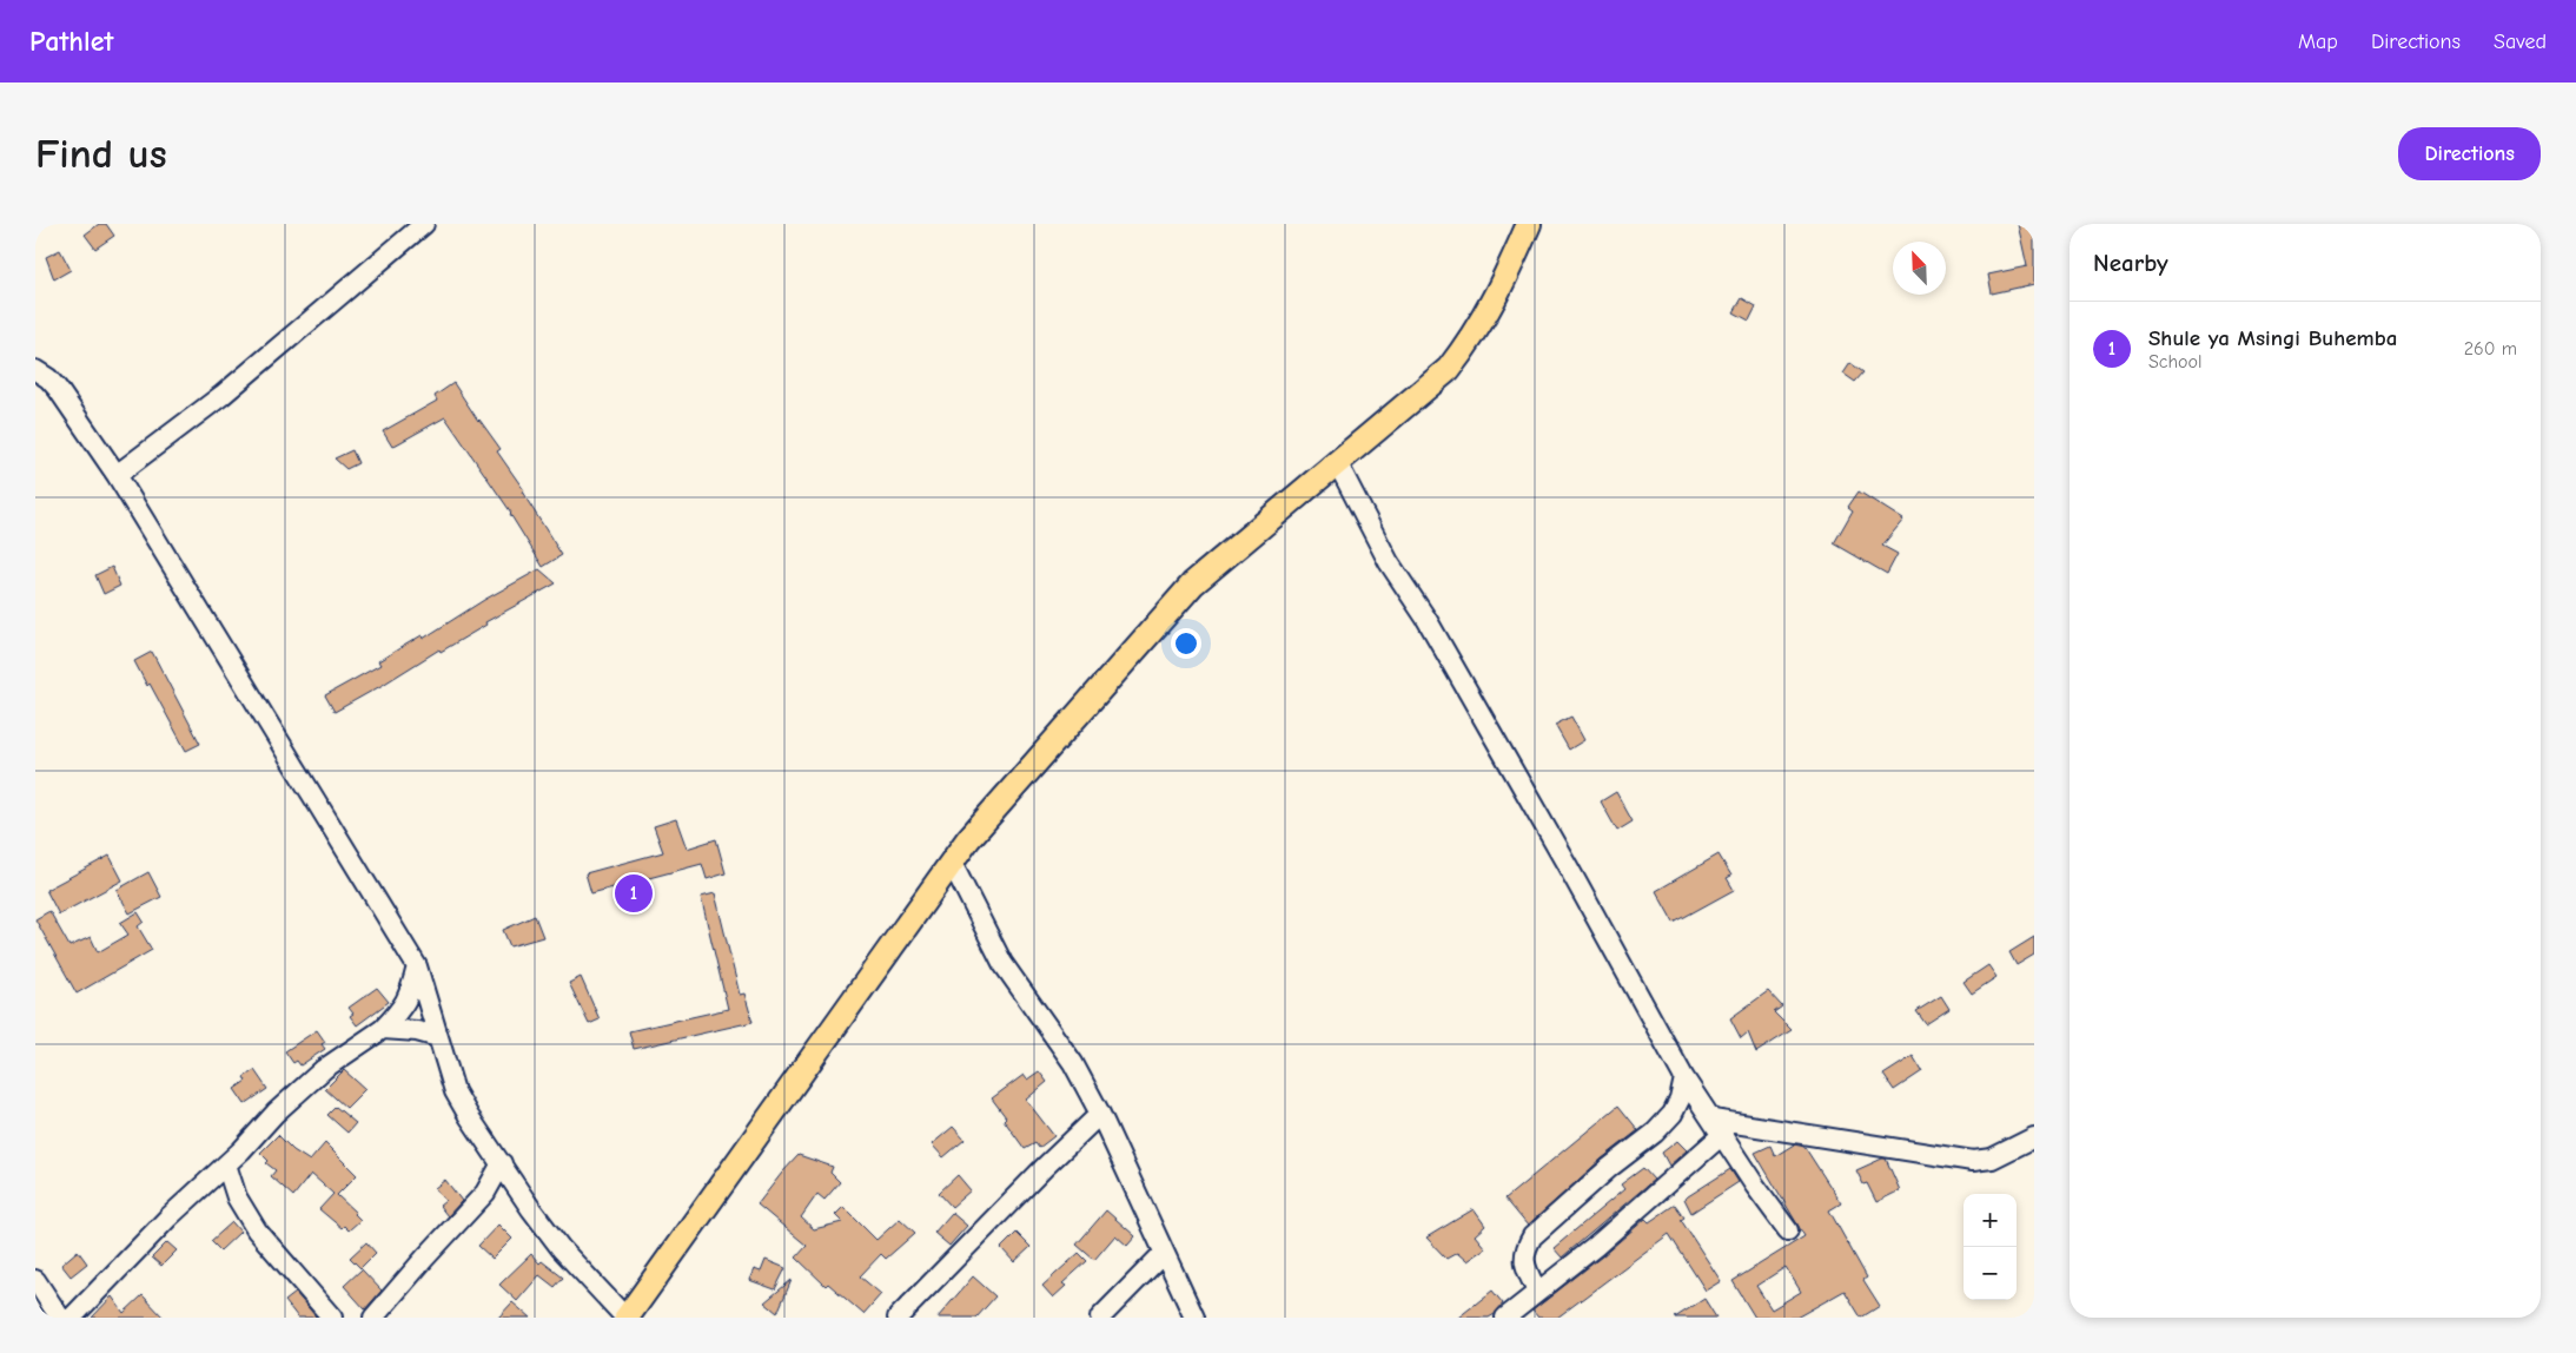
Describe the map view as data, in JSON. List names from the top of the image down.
{
  "north": "top left",
  "page": {
    "header": "Pathlet",
    "nav": ["Map", "Directions", "Saved"],
    "buttons": "Directions",
    "title": "Find us",
    "heading": "Nearby",
    "list": [
      {
        "mark": "1",
        "name": "Shule ya Msingi Buhemba",
        "note": "School",
        "value": "260 m"
      }
    ],
    "pins": "1",
    "map_buttons": ["+", "−"]
  }
}
